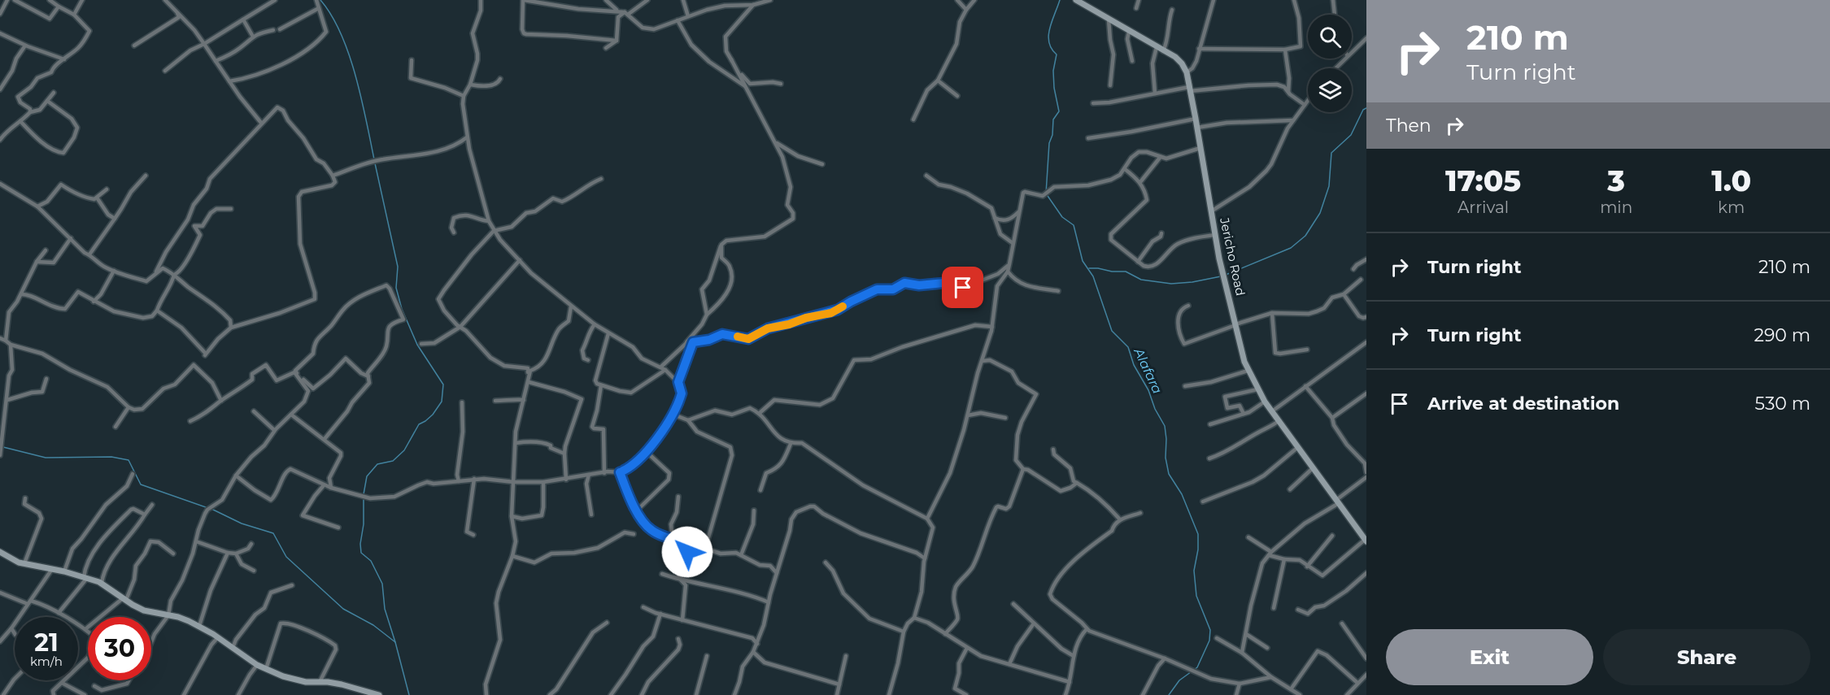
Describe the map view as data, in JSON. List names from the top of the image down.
{
  "streets": {
    "street": ["Jericho Road"]
  },
  "water": ["Alafara"],
  "page": {
    "turn": ["210 m", "Turn right"],
    "then": "Then",
    "eta": [
      "17:05",
      "Arrival",
      "3",
      "min",
      "1.0",
      "km"
    ],
    "list": [
      {
        "name": "Turn right",
        "value": "210 m"
      },
      {
        "name": "Turn right",
        "value": "290 m"
      },
      {
        "name": "Arrive at destination",
        "value": "530 m"
      }
    ],
    "speed": "21 km/h",
    "limit": "30",
    "buttons": ["Exit", "Share"]
  }
}
